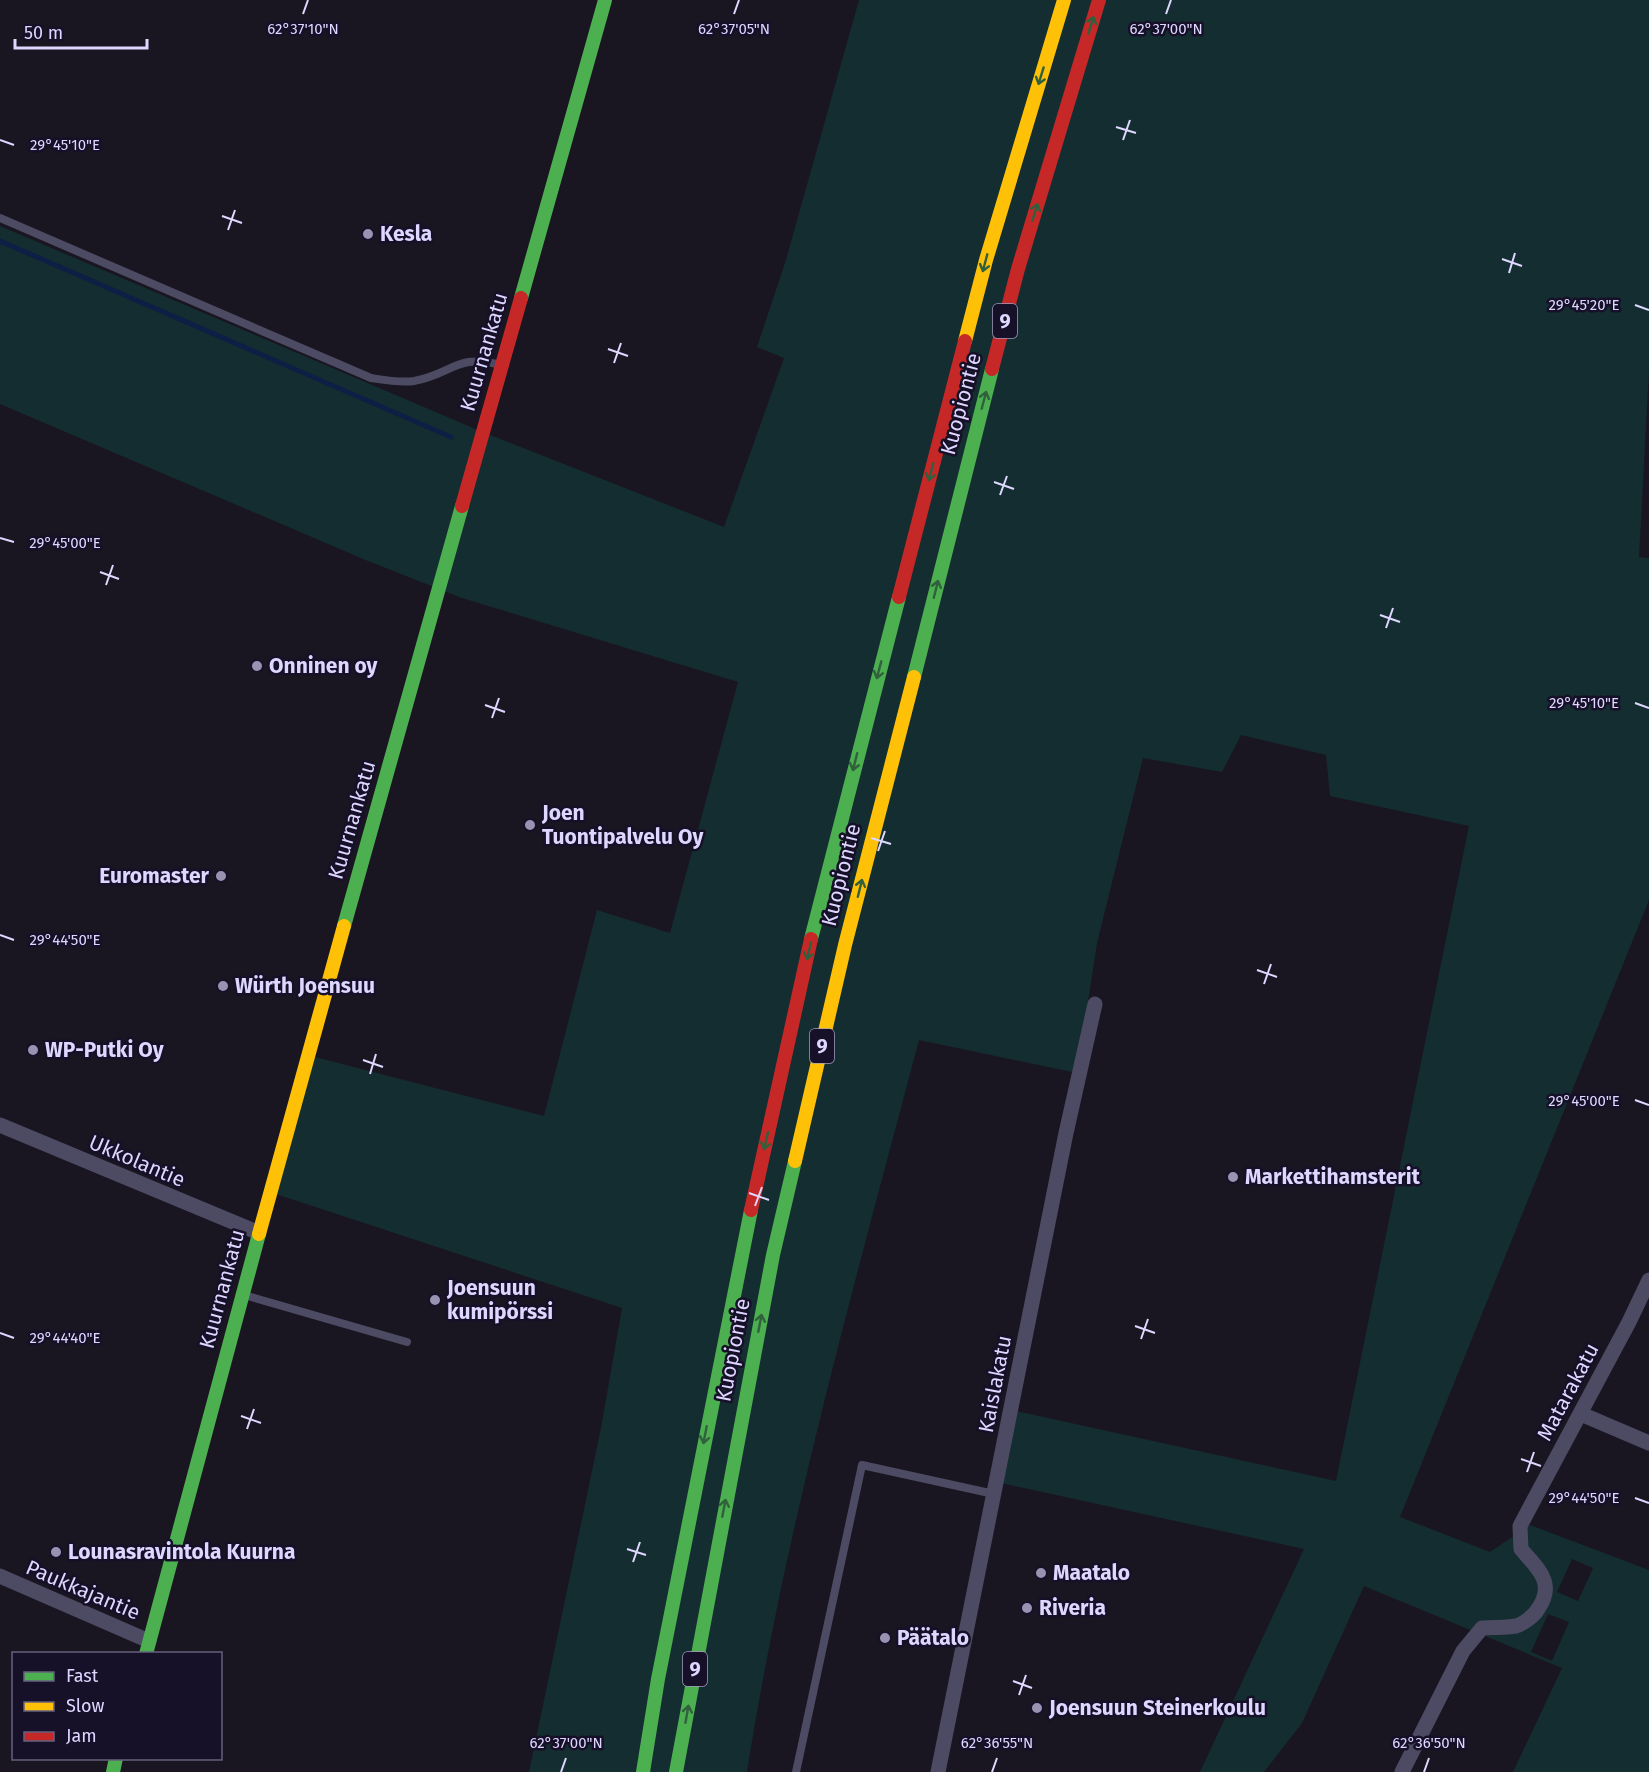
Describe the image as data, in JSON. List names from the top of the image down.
{
  "streets": {
    "main road": ["9", "Kuurnankatu", "Kuopiontie"],
    "street": [
      "Ukkolantie",
      "Kaislakatu",
      "Matarakatu",
      "Paukkajantie"
    ]
  },
  "crossings": [
    ["Kuurnankatu", "Ukkolantie"],
    ["Kuurnankatu", "Paukkajantie"]
  ],
  "places": [
    "Kesla",
    "Onninen oy",
    "Joen Tuontipalvelu Oy",
    "Euromaster",
    "Würth Joensuu",
    "WP-Putki Oy",
    "Markettihamsterit",
    "Joensuun kumipörssi",
    "Lounasravintola Kuurna",
    "Maatalo",
    "Riveria",
    "Päätalo",
    "Joensuun Steinerkoulu"
  ],
  "legend": ["Fast", "Slow", "Jam"],
  "scale_bar": "50 m",
  "coordinates": [
    "62°37'10\"N",
    "62°37'05\"N",
    "62°37'00\"N",
    "29°45'10\"E",
    "29°45'20\"E",
    "29°45'00\"E",
    "29°44'50\"E",
    "29°44'40\"E",
    "62°36'55\"N",
    "62°36'50\"N"
  ]
}
